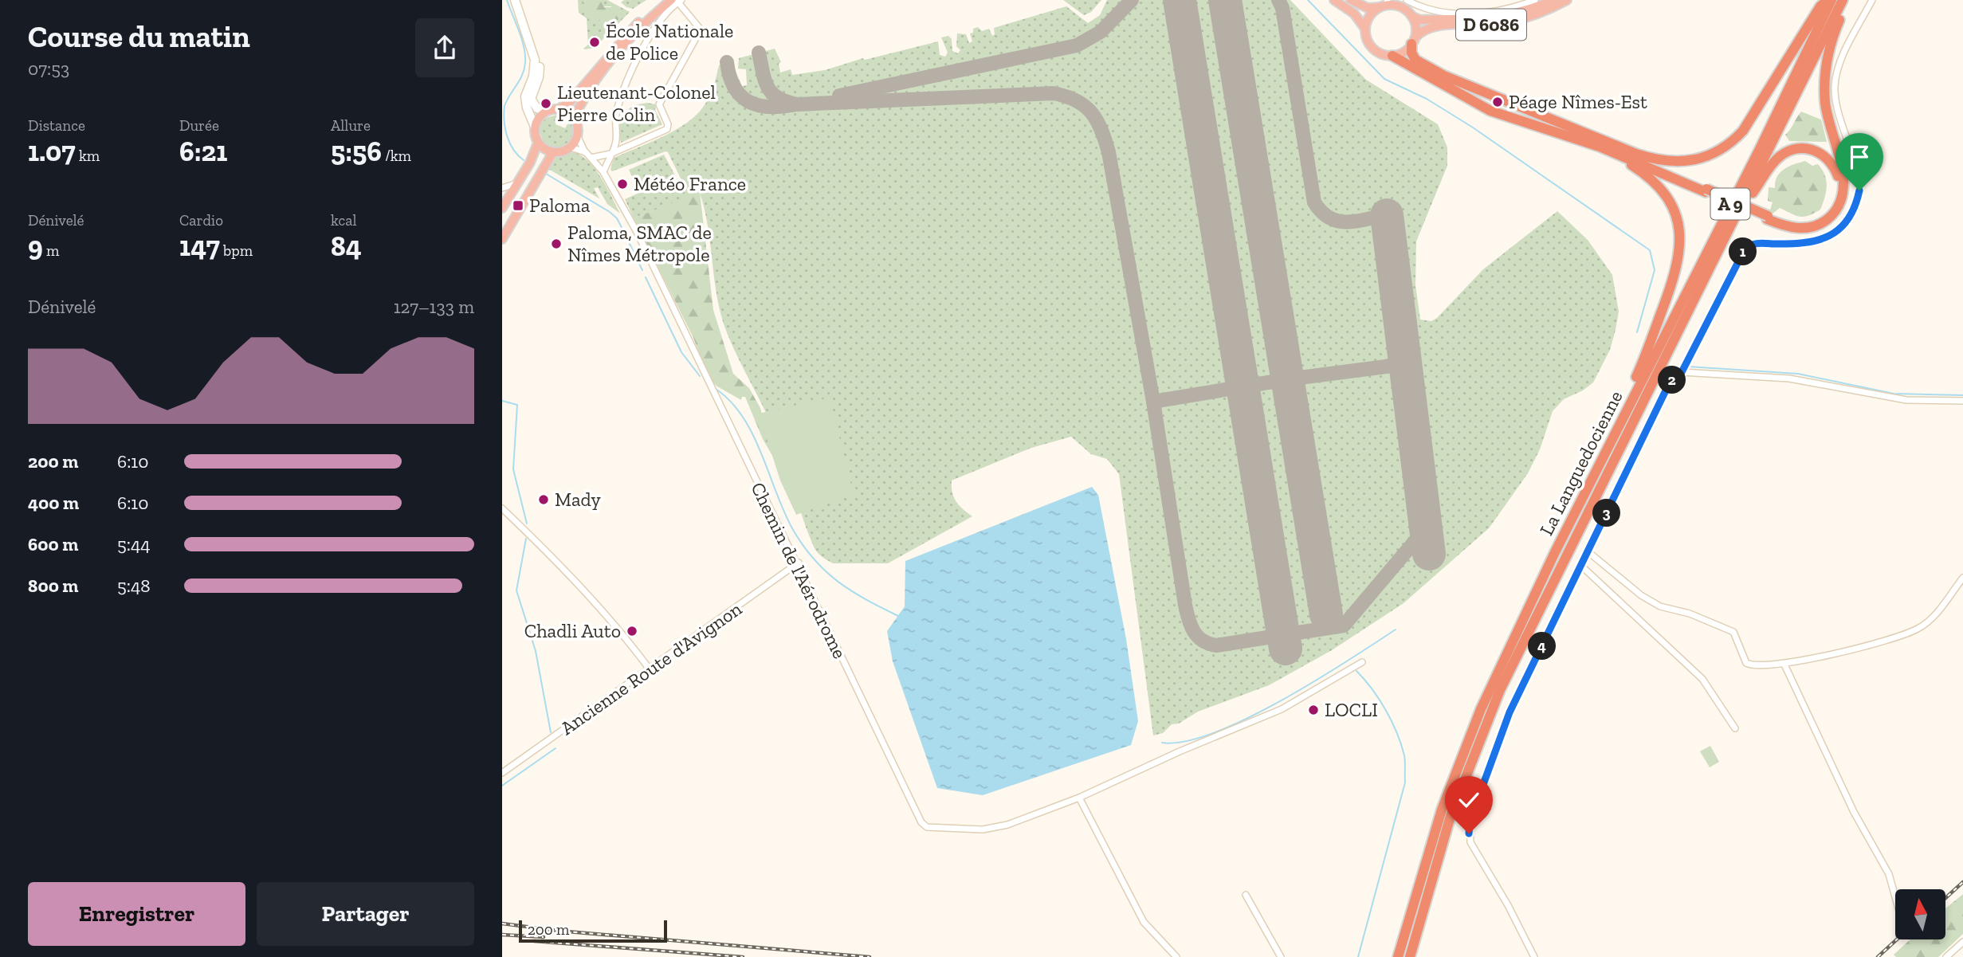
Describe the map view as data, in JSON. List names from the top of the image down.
{
  "streets": {
    "highway": ["A 9", "La Languedocienne"],
    "main road": ["D 6086"],
    "street": ["Chemin de l'Aérodrome", "Ancienne Route d'Avignon"]
  },
  "crossings": [
    ["Chemin de l'Aérodrome", "Ancienne Route d'Avignon"]
  ],
  "places": {
    "other": [
      "École Nationale de Police",
      "Péage Nîmes-Est",
      "Lieutenant-Colonel Pierre Colin",
      "Météo France",
      "Paloma, SMAC de Nîmes Métropole",
      "Mady",
      "Chadli Auto",
      "LOCLI"
    ],
    "transit": ["Paloma"]
  },
  "scale_bar": "200 m",
  "north": "top",
  "page": {
    "heading": ["Course du matin", "07:53"],
    "stats": [
      ["Distance", "1.07 km"],
      ["Durée", "6:21"],
      ["Allure", "5:56 /km"],
      ["Dénivelé", "9 m"],
      ["Cardio", "147 bpm"],
      ["kcal", "84"]
    ],
    "pins": [
      "1",
      "2",
      "3",
      "4"
    ],
    "chart": ["Dénivelé", "127–133 m"],
    "list": [
      {
        "name": "200 m",
        "note": "6:10"
      },
      {
        "name": "400 m",
        "note": "6:10"
      },
      {
        "name": "600 m",
        "note": "5:44"
      },
      {
        "name": "800 m",
        "note": "5:48"
      }
    ],
    "buttons": ["Enregistrer", "Partager"],
    "scale": "200 m"
  }
}
